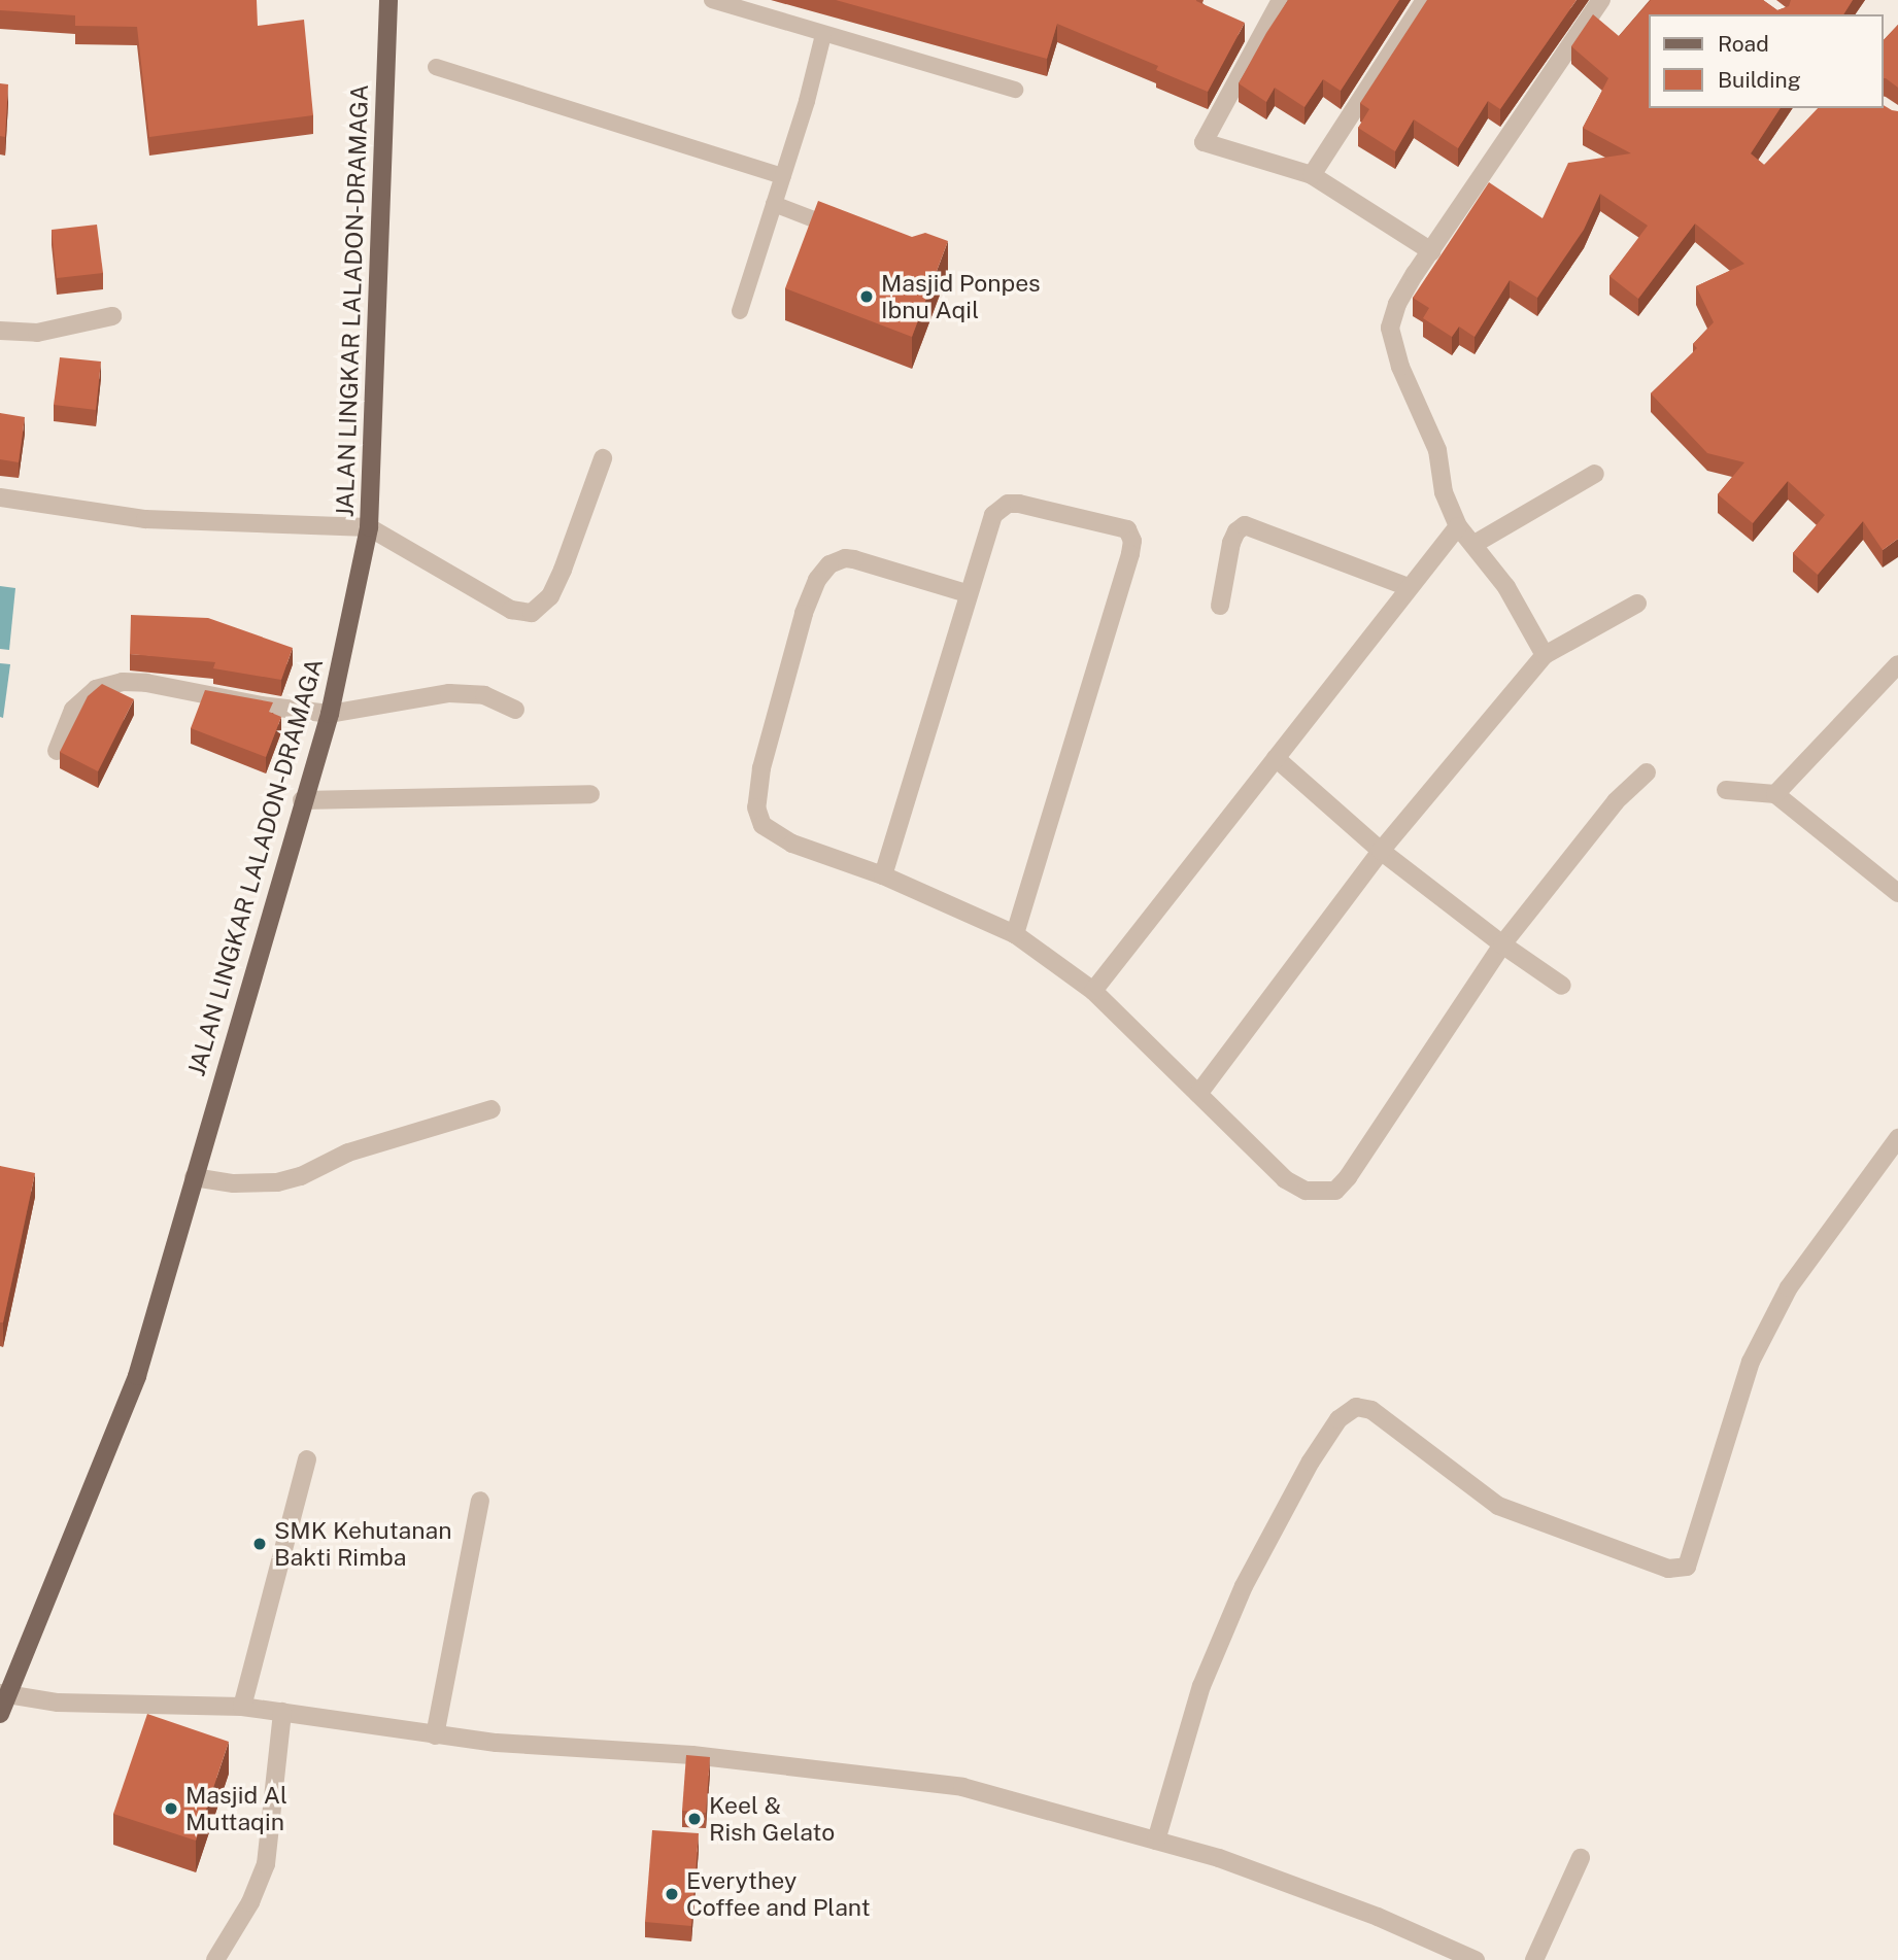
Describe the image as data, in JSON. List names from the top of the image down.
{
  "streets": {
    "main road": ["JALAN LINGKAR LALADON-DRAMAGA"]
  },
  "places": [
    "Masjid Ponpes Ibnu Aqil",
    "SMK Kehutanan Bakti Rimba",
    "Masjid Al Muttaqin",
    "Keel & Rish Gelato",
    "Everythey Coffee and Plant"
  ],
  "legend": ["Road", "Building"]
}
